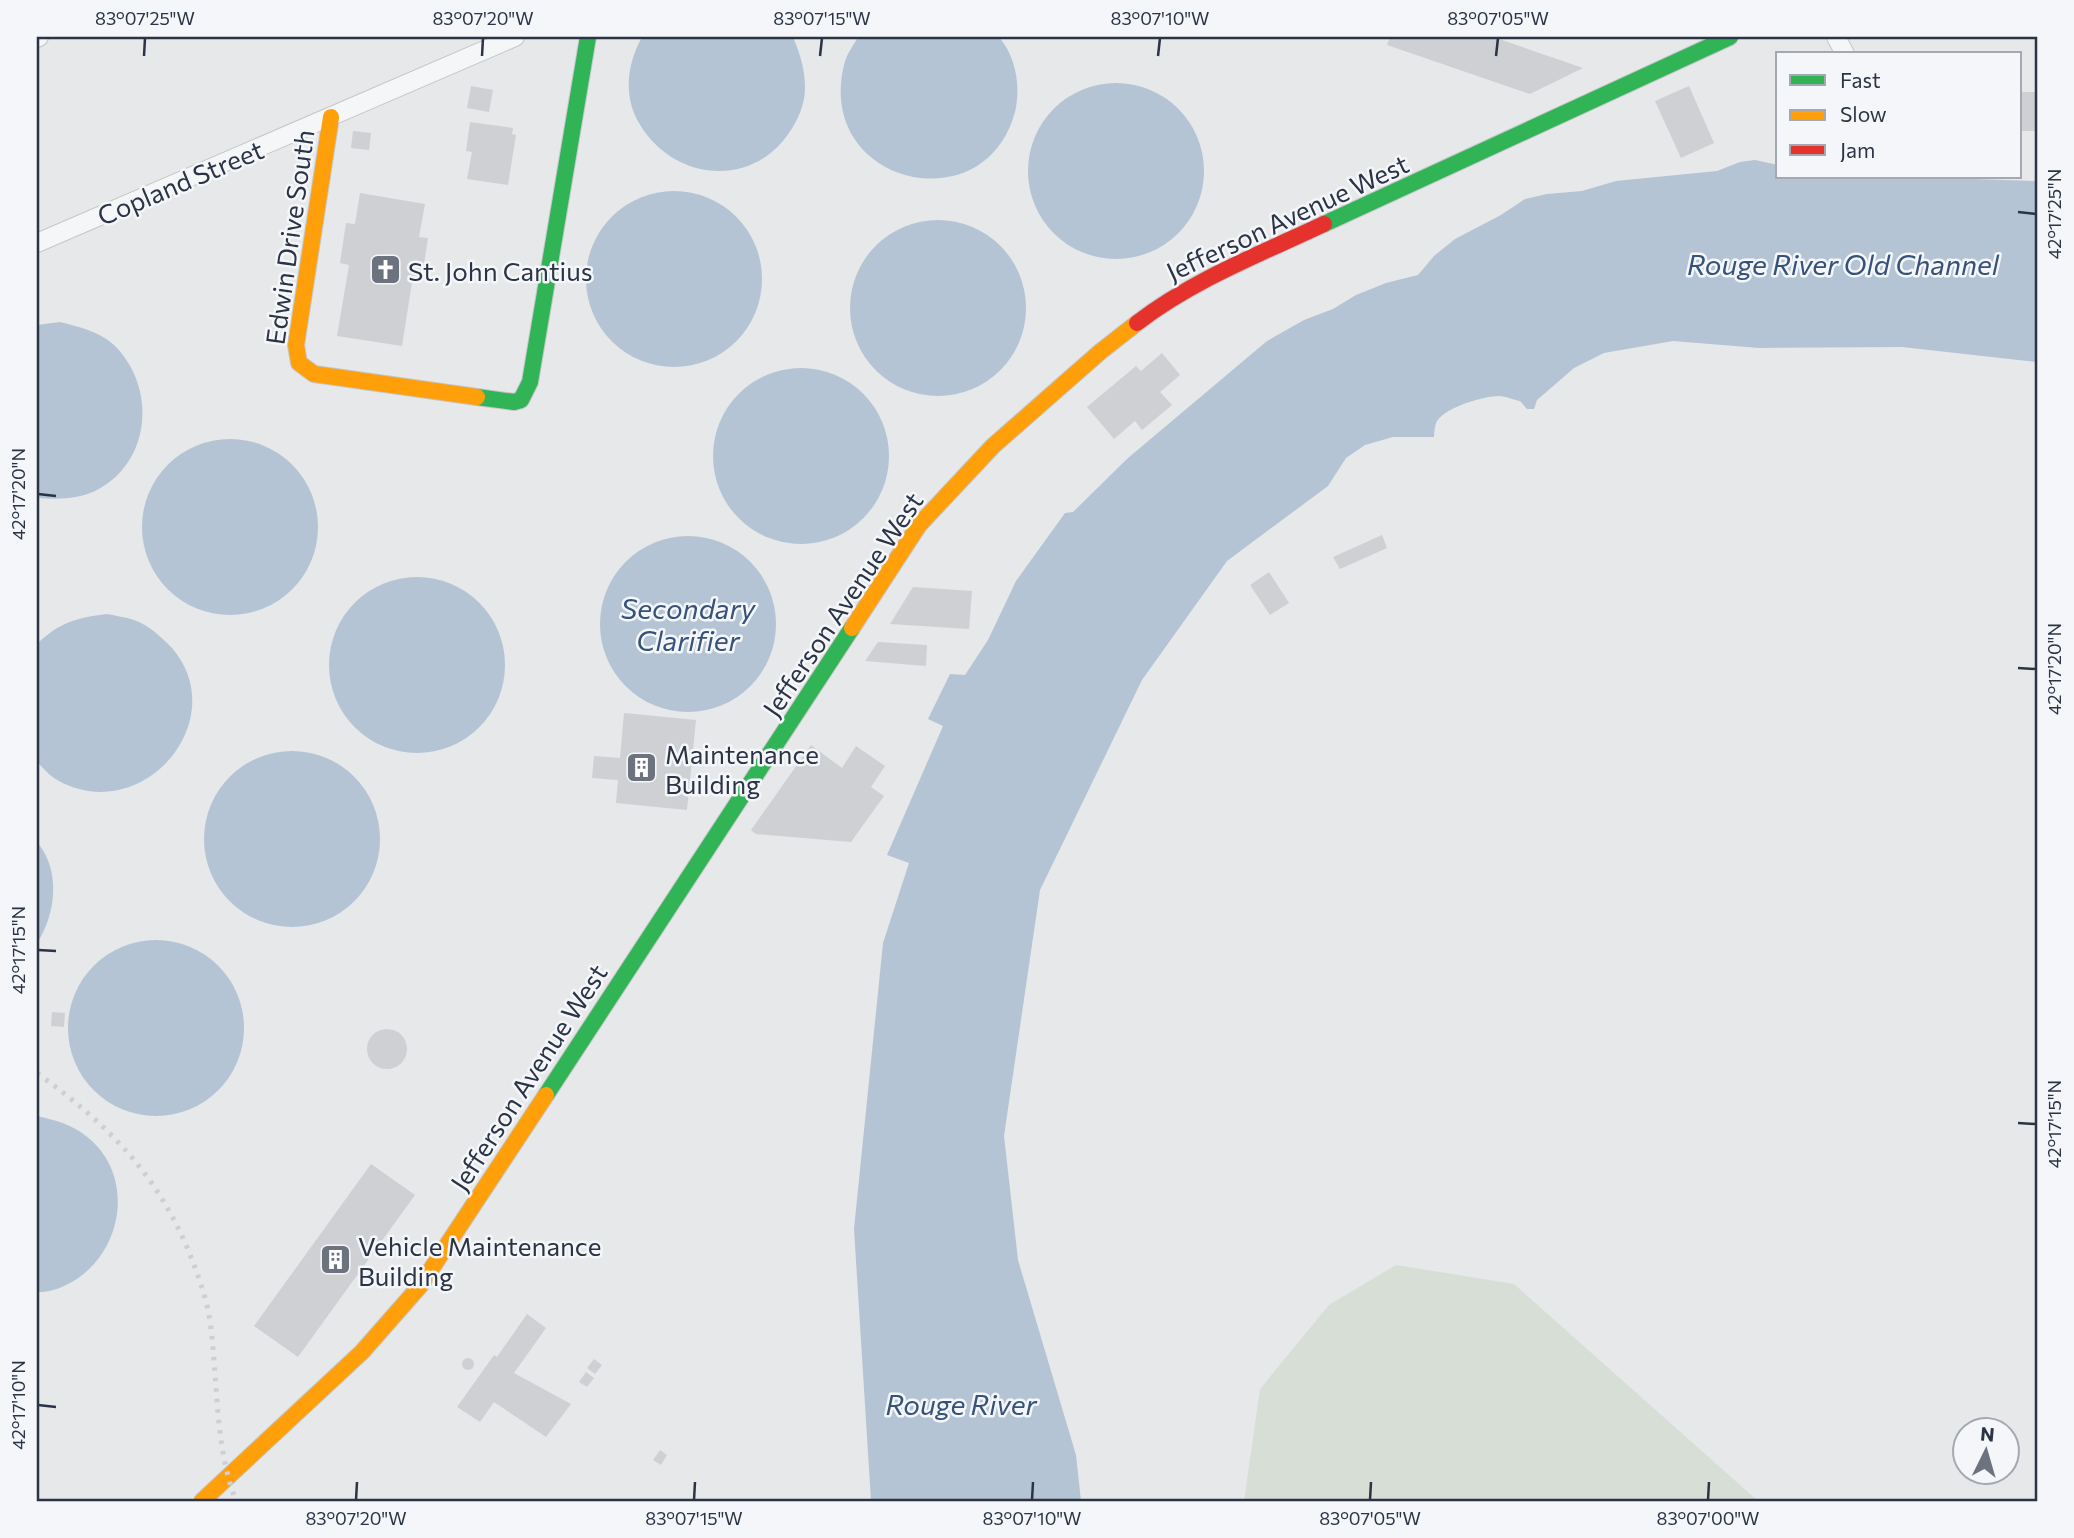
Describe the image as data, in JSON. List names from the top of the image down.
{
  "streets": {
    "main road": ["Jefferson Avenue West", "Edwin Drive South"],
    "street": ["Copland Street"]
  },
  "crossings": [
    ["Copland Street", "Edwin Drive South"]
  ],
  "water": ["Rouge River Old Channel", "Secondary Clarifier", "Rouge River"],
  "places": {
    "church": ["St. John Cantius"],
    "building": ["Maintenance Building", "Vehicle Maintenance Building"]
  },
  "legend": ["Fast", "Slow", "Jam"],
  "north": "top",
  "coordinates": [
    "83°07'25\"W",
    "83°07'20\"W",
    "83°07'15\"W",
    "83°07'10\"W",
    "83°07'05\"W",
    "42°17'25\"N",
    "42°17'20\"N",
    "42°17'15\"N",
    "42°17'10\"N",
    "83°07'00\"W"
  ]
}
